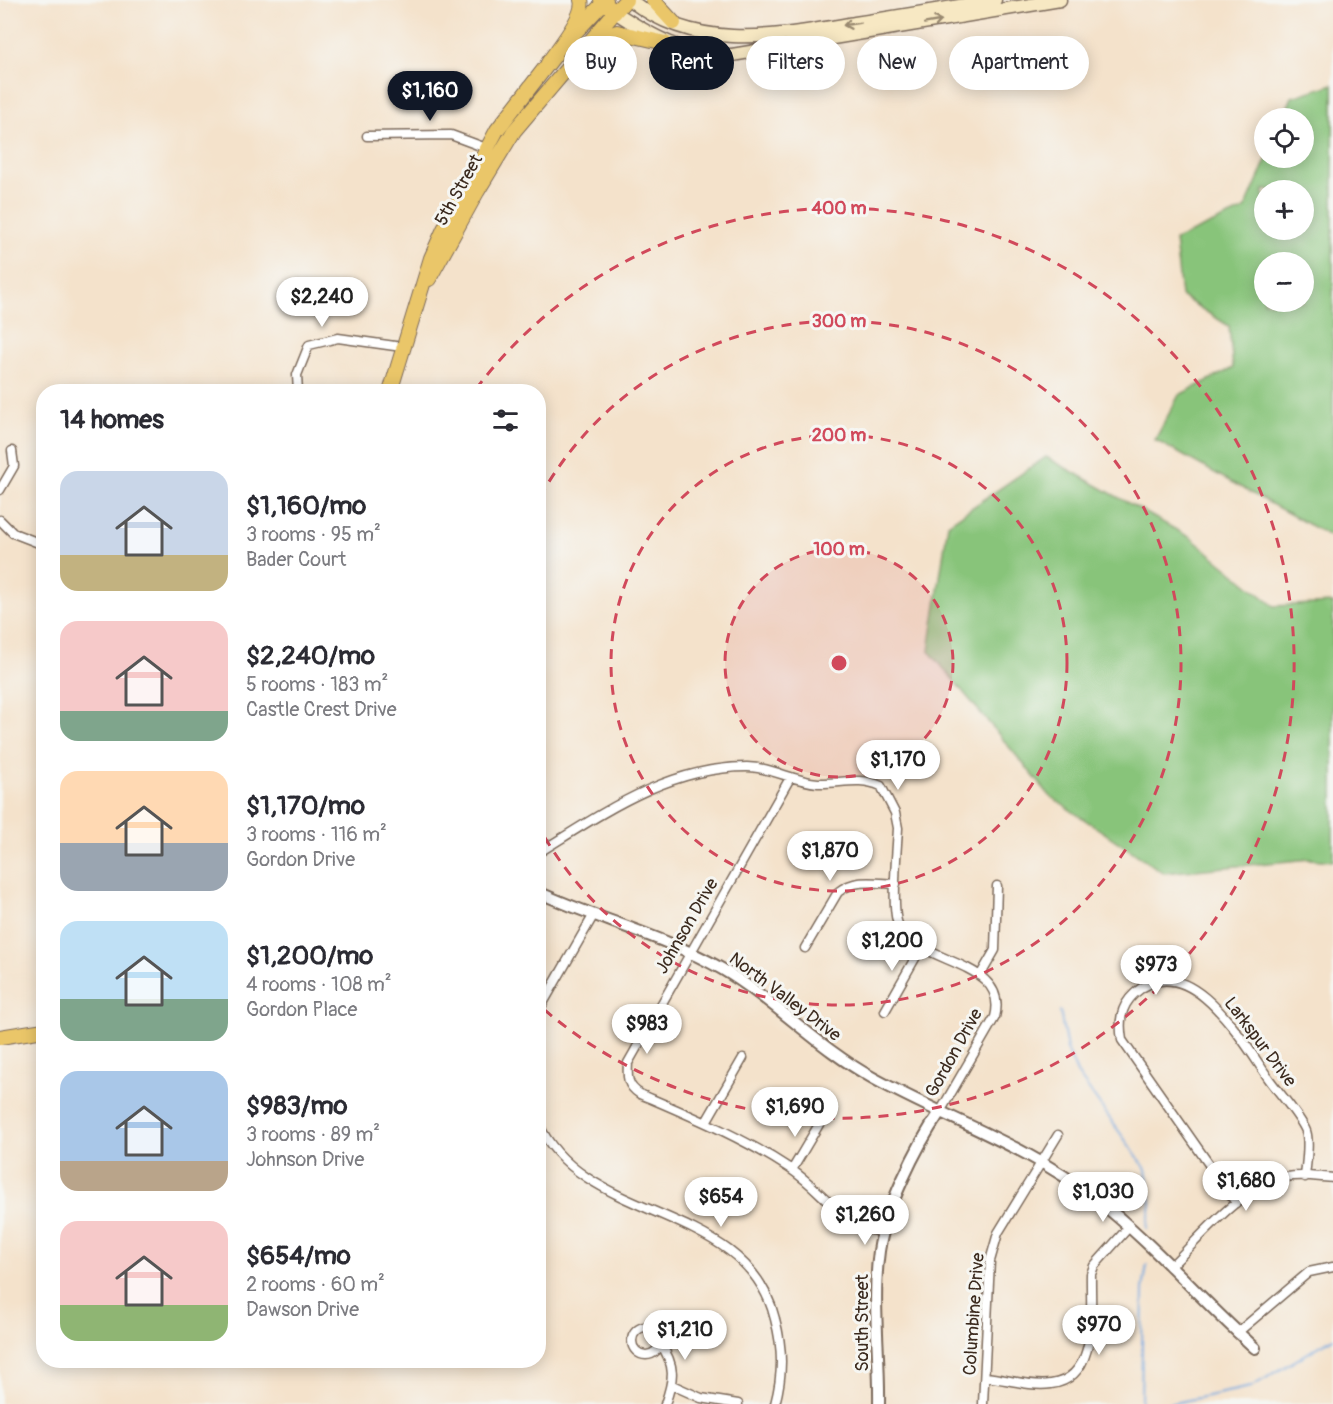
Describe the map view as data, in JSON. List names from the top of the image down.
{
  "streets": {
    "main road": ["5th Street"],
    "street": [
      "Johnson Drive",
      "North Valley Drive",
      "Larkspur Drive",
      "Gordon Drive",
      "Columbine Drive",
      "South Street"
    ]
  },
  "crossings": [
    ["Johnson Drive", "North Valley Drive"],
    ["Johnson Drive", "Gordon Drive"],
    ["Johnson Drive", "South Street"],
    ["North Valley Drive", "Gordon Drive"],
    ["North Valley Drive", "Columbine Drive"],
    ["North Valley Drive", "South Street"],
    ["Gordon Drive", "South Street"]
  ],
  "page": {
    "chip": [
      "Buy",
      "Rent",
      "Filters",
      "New",
      "Apartment"
    ],
    "price": [
      "$1,160",
      "$2,240",
      "$1,170",
      "$1,870",
      "$1,200",
      "$973",
      "$983",
      "$1,690",
      "$1,680",
      "$1,030",
      "$654",
      "$1,260",
      "$970",
      "$1,210"
    ],
    "map_buttons": ["+", "−"],
    "heading": "14 homes",
    "list": [
      {
        "name": "$1,160/mo",
        "note": "3 rooms · 95 m² · Bader Court"
      },
      {
        "name": "$2,240/mo",
        "note": "5 rooms · 183 m² · Castle Crest Drive"
      },
      {
        "name": "$1,170/mo",
        "note": "3 rooms · 116 m² · Gordon Drive"
      },
      {
        "name": "$1,200/mo",
        "note": "4 rooms · 108 m² · Gordon Place"
      },
      {
        "name": "$983/mo",
        "note": "3 rooms · 89 m² · Johnson Drive"
      },
      {
        "name": "$654/mo",
        "note": "2 rooms · 60 m² · Dawson Drive"
      }
    ]
  },
  "rings": [
    "400 m",
    "300 m",
    "200 m",
    "100 m"
  ]
}
